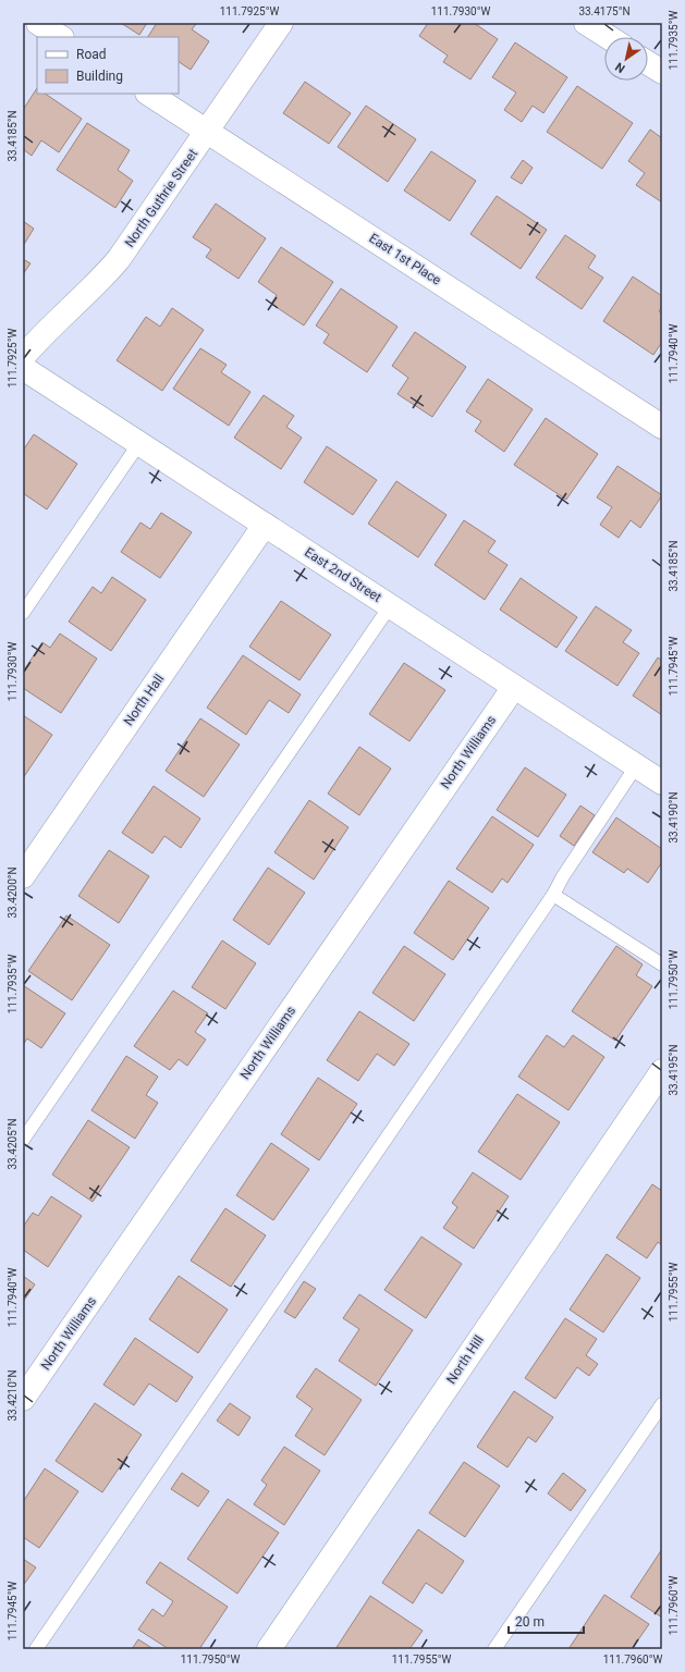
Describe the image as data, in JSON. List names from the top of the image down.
{
  "streets": {
    "street": [
      "North Guthrie Street",
      "East 1st Place",
      "East 2nd Street",
      "North Hall",
      "North Williams",
      "North Hill"
    ]
  },
  "crossings": [
    ["North Guthrie Street", "East 1st Place"],
    ["East 2nd Street", "North Hall"],
    ["East 2nd Street", "North Williams"]
  ],
  "legend": ["Road", "Building"],
  "scale_bar": "20 m",
  "north": "bottom left",
  "coordinates": [
    "111.7925°W",
    "111.7930°W",
    "33.4175°N",
    "111.7935°W",
    "33.4185°N",
    "111.7940°W",
    "111.7945°W",
    "33.4190°N",
    "33.4200°N",
    "111.7950°W",
    "33.4195°N",
    "33.4205°N",
    "111.7955°W",
    "33.4210°N",
    "111.7960°W"
  ]
}
